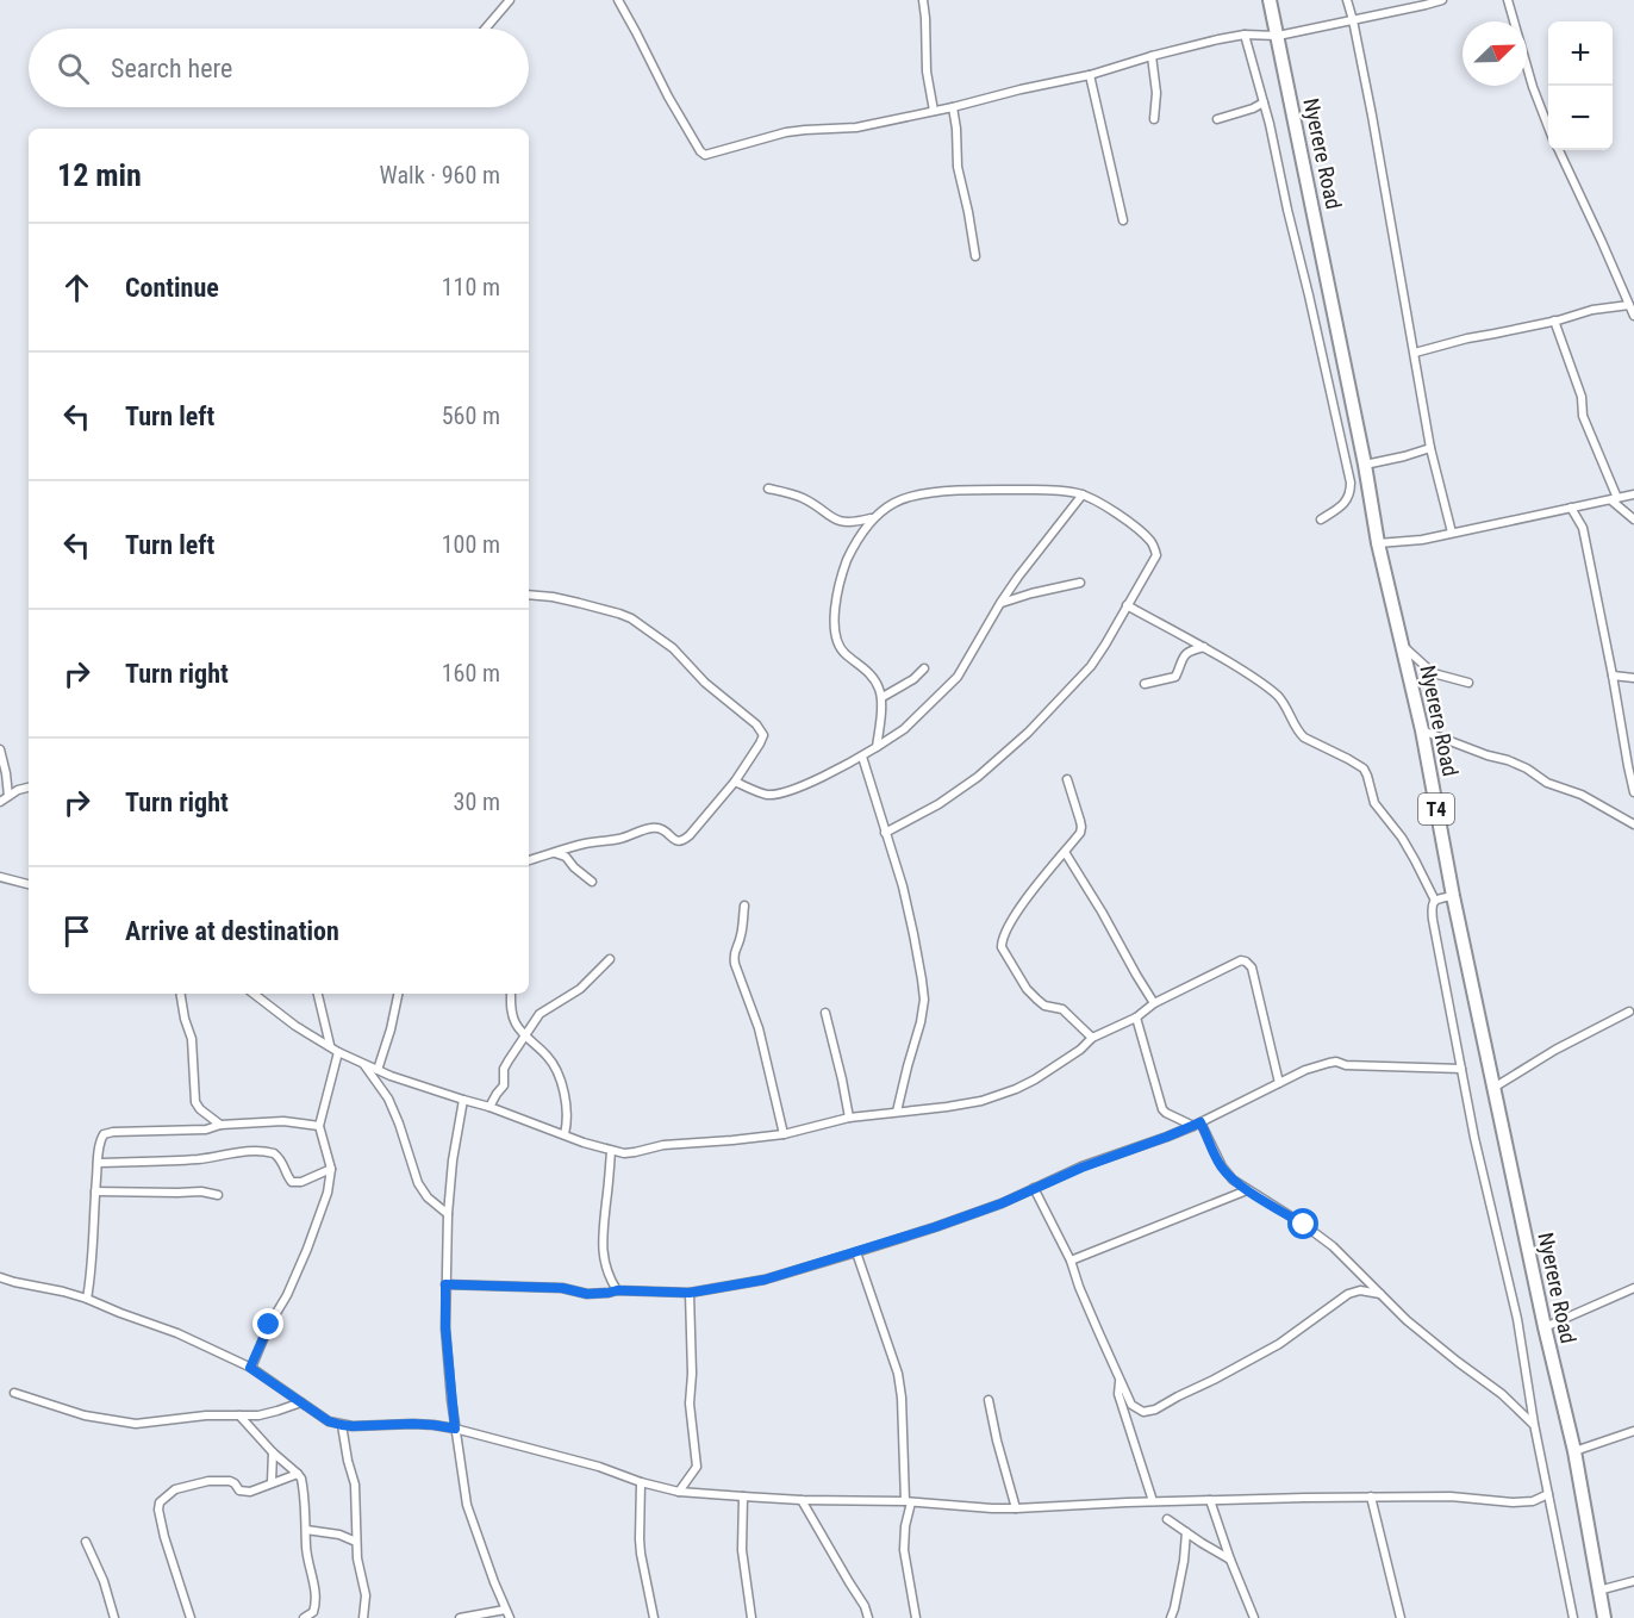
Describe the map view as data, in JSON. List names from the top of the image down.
{
  "streets": {
    "highway": ["Nyerere Road", "T4"]
  },
  "north": "top right",
  "page": {
    "map_buttons": ["+", "−"],
    "search": "Search here",
    "heading": ["12 min", "Walk · 960 m"],
    "list": [
      ["Continue", "110 m"],
      ["Turn left", "560 m"],
      ["Turn left", "100 m"],
      ["Turn right", "160 m"],
      ["Turn right", "30 m"],
      "Arrive at destination"
    ]
  }
}
